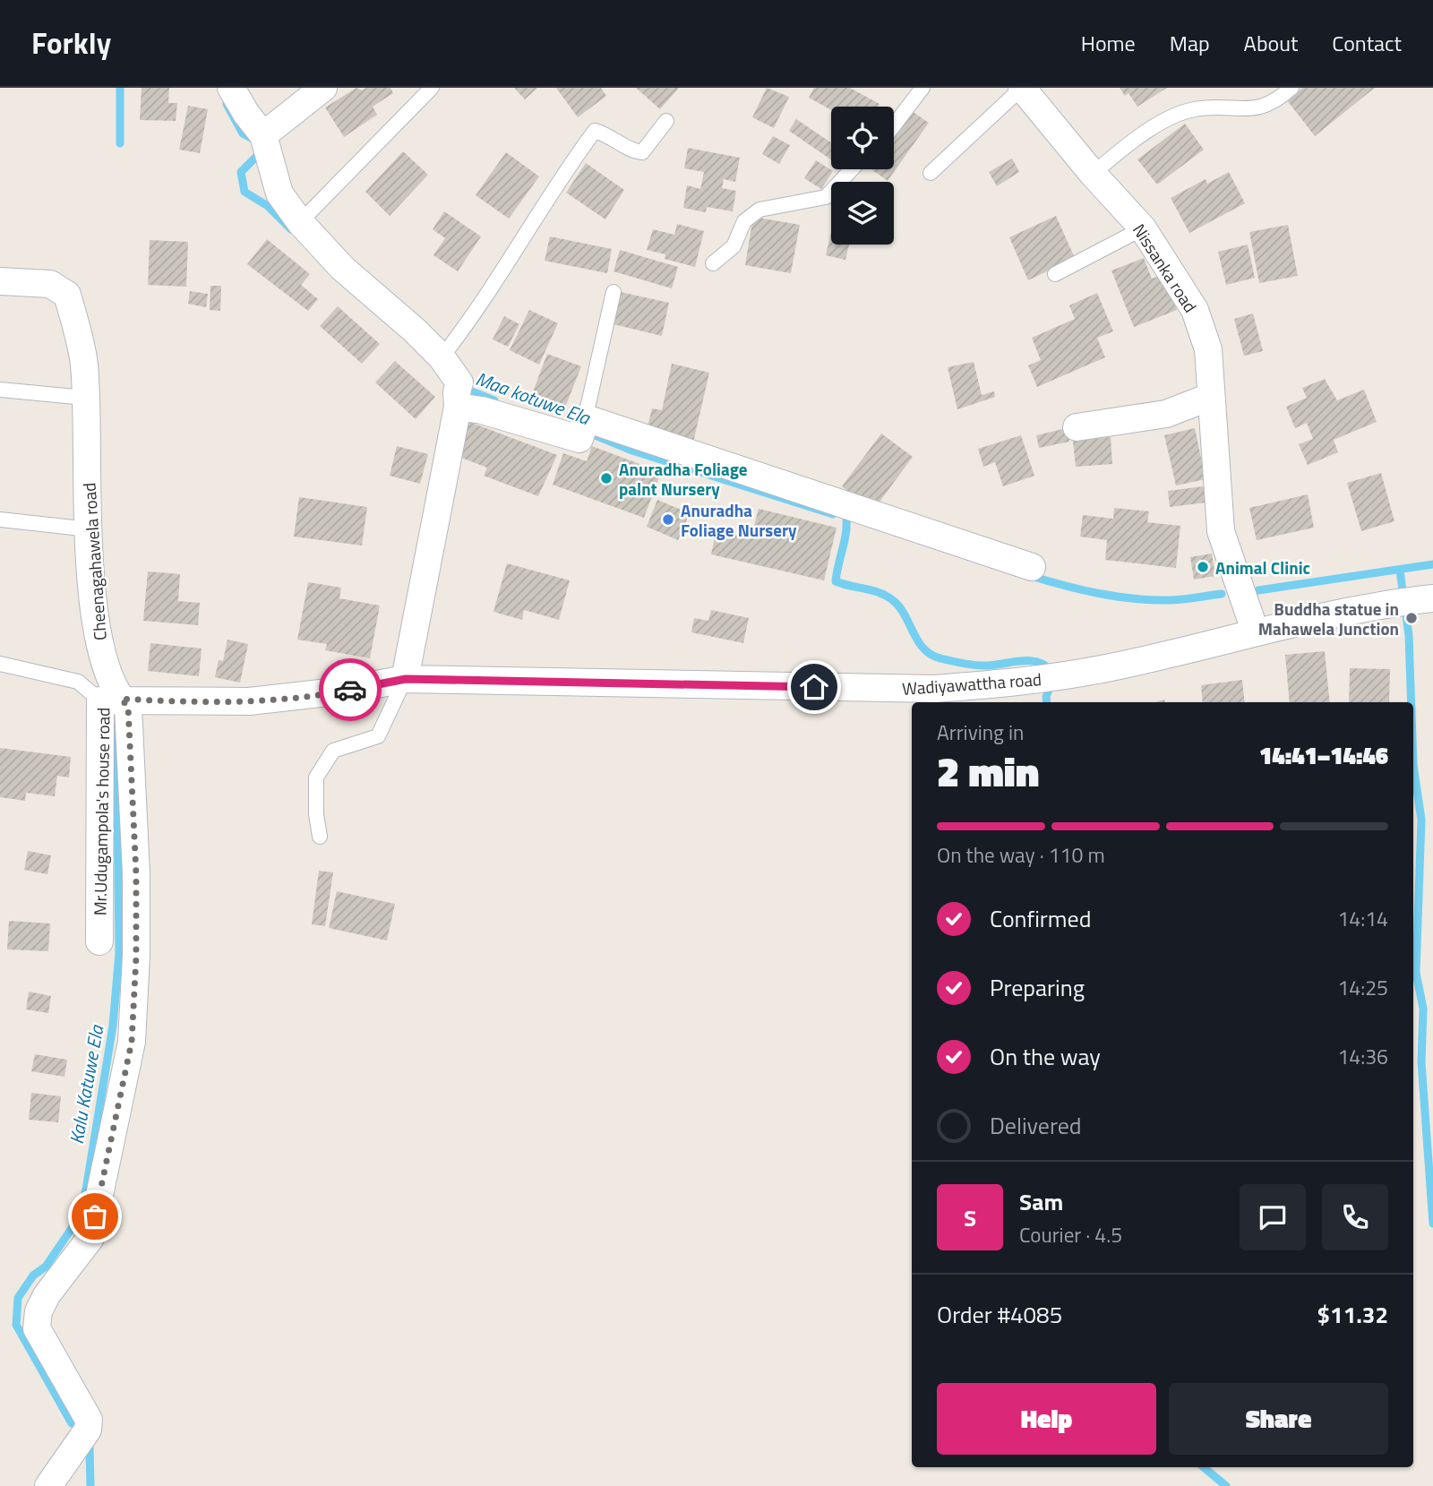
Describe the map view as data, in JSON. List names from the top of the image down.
{
  "streets": {
    "street": [
      "Nissanka road",
      "Cheenagahawela road",
      "Wadiyawattha road",
      "Mr.Udugampola's house road"
    ]
  },
  "crossings": [
    ["Nissanka road", "Wadiyawattha road"],
    ["Cheenagahawela road", "Wadiyawattha road"],
    ["Cheenagahawela road", "Mr.Udugampola's house road"],
    ["Wadiyawattha road", "Mr.Udugampola's house road"]
  ],
  "water": ["Maa kotuwe Ela", "Kalu Katuwe Ela"],
  "places": [
    "Anuradha Foliage palnt Nursery",
    "Anuradha Foliage Nursery",
    "Animal Clinic",
    "Buddha statue in Mahawela Junction"
  ],
  "page": {
    "header": "Forkly",
    "nav": [
      "Home",
      "Map",
      "About",
      "Contact"
    ],
    "heading": ["2 min", "Arriving in", "14:41–14:46"],
    "panel": [
      "Sam",
      "Courier · 4.5",
      "Order #4085",
      "$11.32"
    ],
    "bar": "On the way · 110 m",
    "list": [
      ["Confirmed", "14:14"],
      ["Preparing", "14:25"],
      ["On the way", "14:36"],
      "Delivered"
    ],
    "round": "S",
    "buttons": ["Help", "Share"]
  }
}
